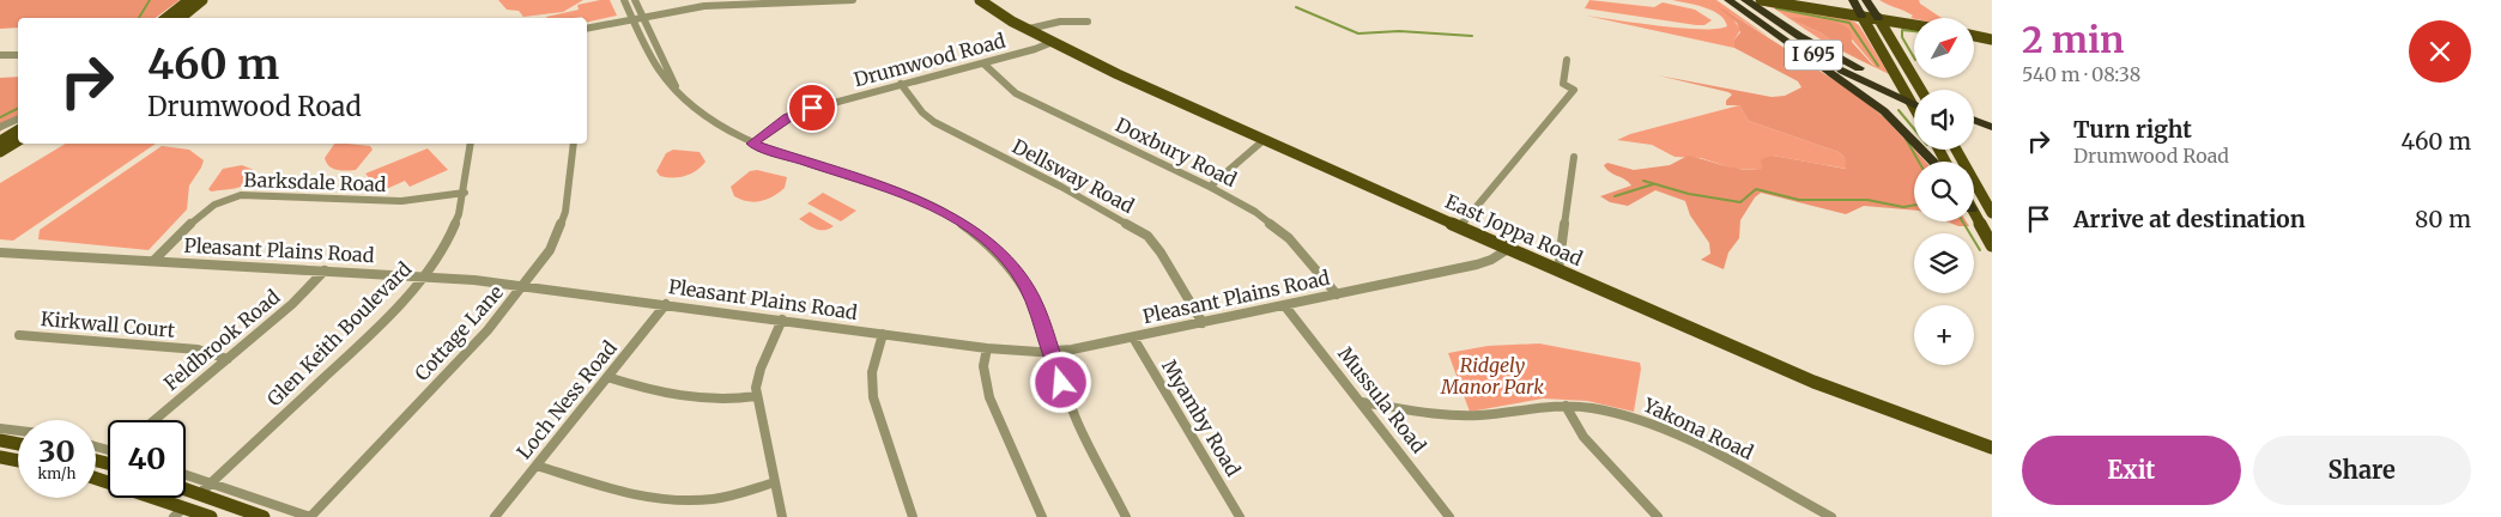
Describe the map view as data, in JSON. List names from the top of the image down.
{
  "streets": {
    "highway": ["I 695"],
    "main road": ["East Joppa Road"],
    "street": [
      "Drumwood Road",
      "Doxbury Road",
      "Dellsway Road",
      "Barksdale Road",
      "Pleasant Plains Road",
      "Kirkwall Court",
      "Cottage Lane",
      "Glen Keith Boulevard",
      "Feldbrook Road",
      "Loch Ness Road",
      "Mussula Road",
      "Myamby Road",
      "Yakona Road"
    ]
  },
  "crossings": [
    ["Drumwood Road", "Doxbury Road"],
    ["Drumwood Road", "Dellsway Road"],
    ["Drumwood Road", "East Joppa Road"],
    ["Doxbury Road", "Pleasant Plains Road"],
    ["Dellsway Road", "Pleasant Plains Road"],
    ["Barksdale Road", "Pleasant Plains Road"],
    ["Barksdale Road", "Glen Keith Boulevard"],
    ["East Joppa Road", "Pleasant Plains Road"],
    ["Pleasant Plains Road", "Cottage Lane"],
    ["Pleasant Plains Road", "Glen Keith Boulevard"],
    ["Pleasant Plains Road", "Feldbrook Road"],
    ["Pleasant Plains Road", "Loch Ness Road"],
    ["Pleasant Plains Road", "Mussula Road"],
    ["Pleasant Plains Road", "Myamby Road"],
    ["Kirkwall Court", "Feldbrook Road"],
    ["Mussula Road", "Yakona Road"]
  ],
  "parks": ["Ridgely Manor Park"],
  "north": "top right",
  "page": {
    "heading": ["2 min", "540 m · 08:38"],
    "map_buttons": "+",
    "turn": ["460 m", "Drumwood Road"],
    "list": [
      {
        "name": "Turn right",
        "note": "Drumwood Road",
        "value": "460 m"
      },
      {
        "name": "Arrive at destination",
        "value": "80 m"
      }
    ],
    "speed": "30 km/h",
    "limit": "40",
    "buttons": ["Exit", "Share"]
  }
}
